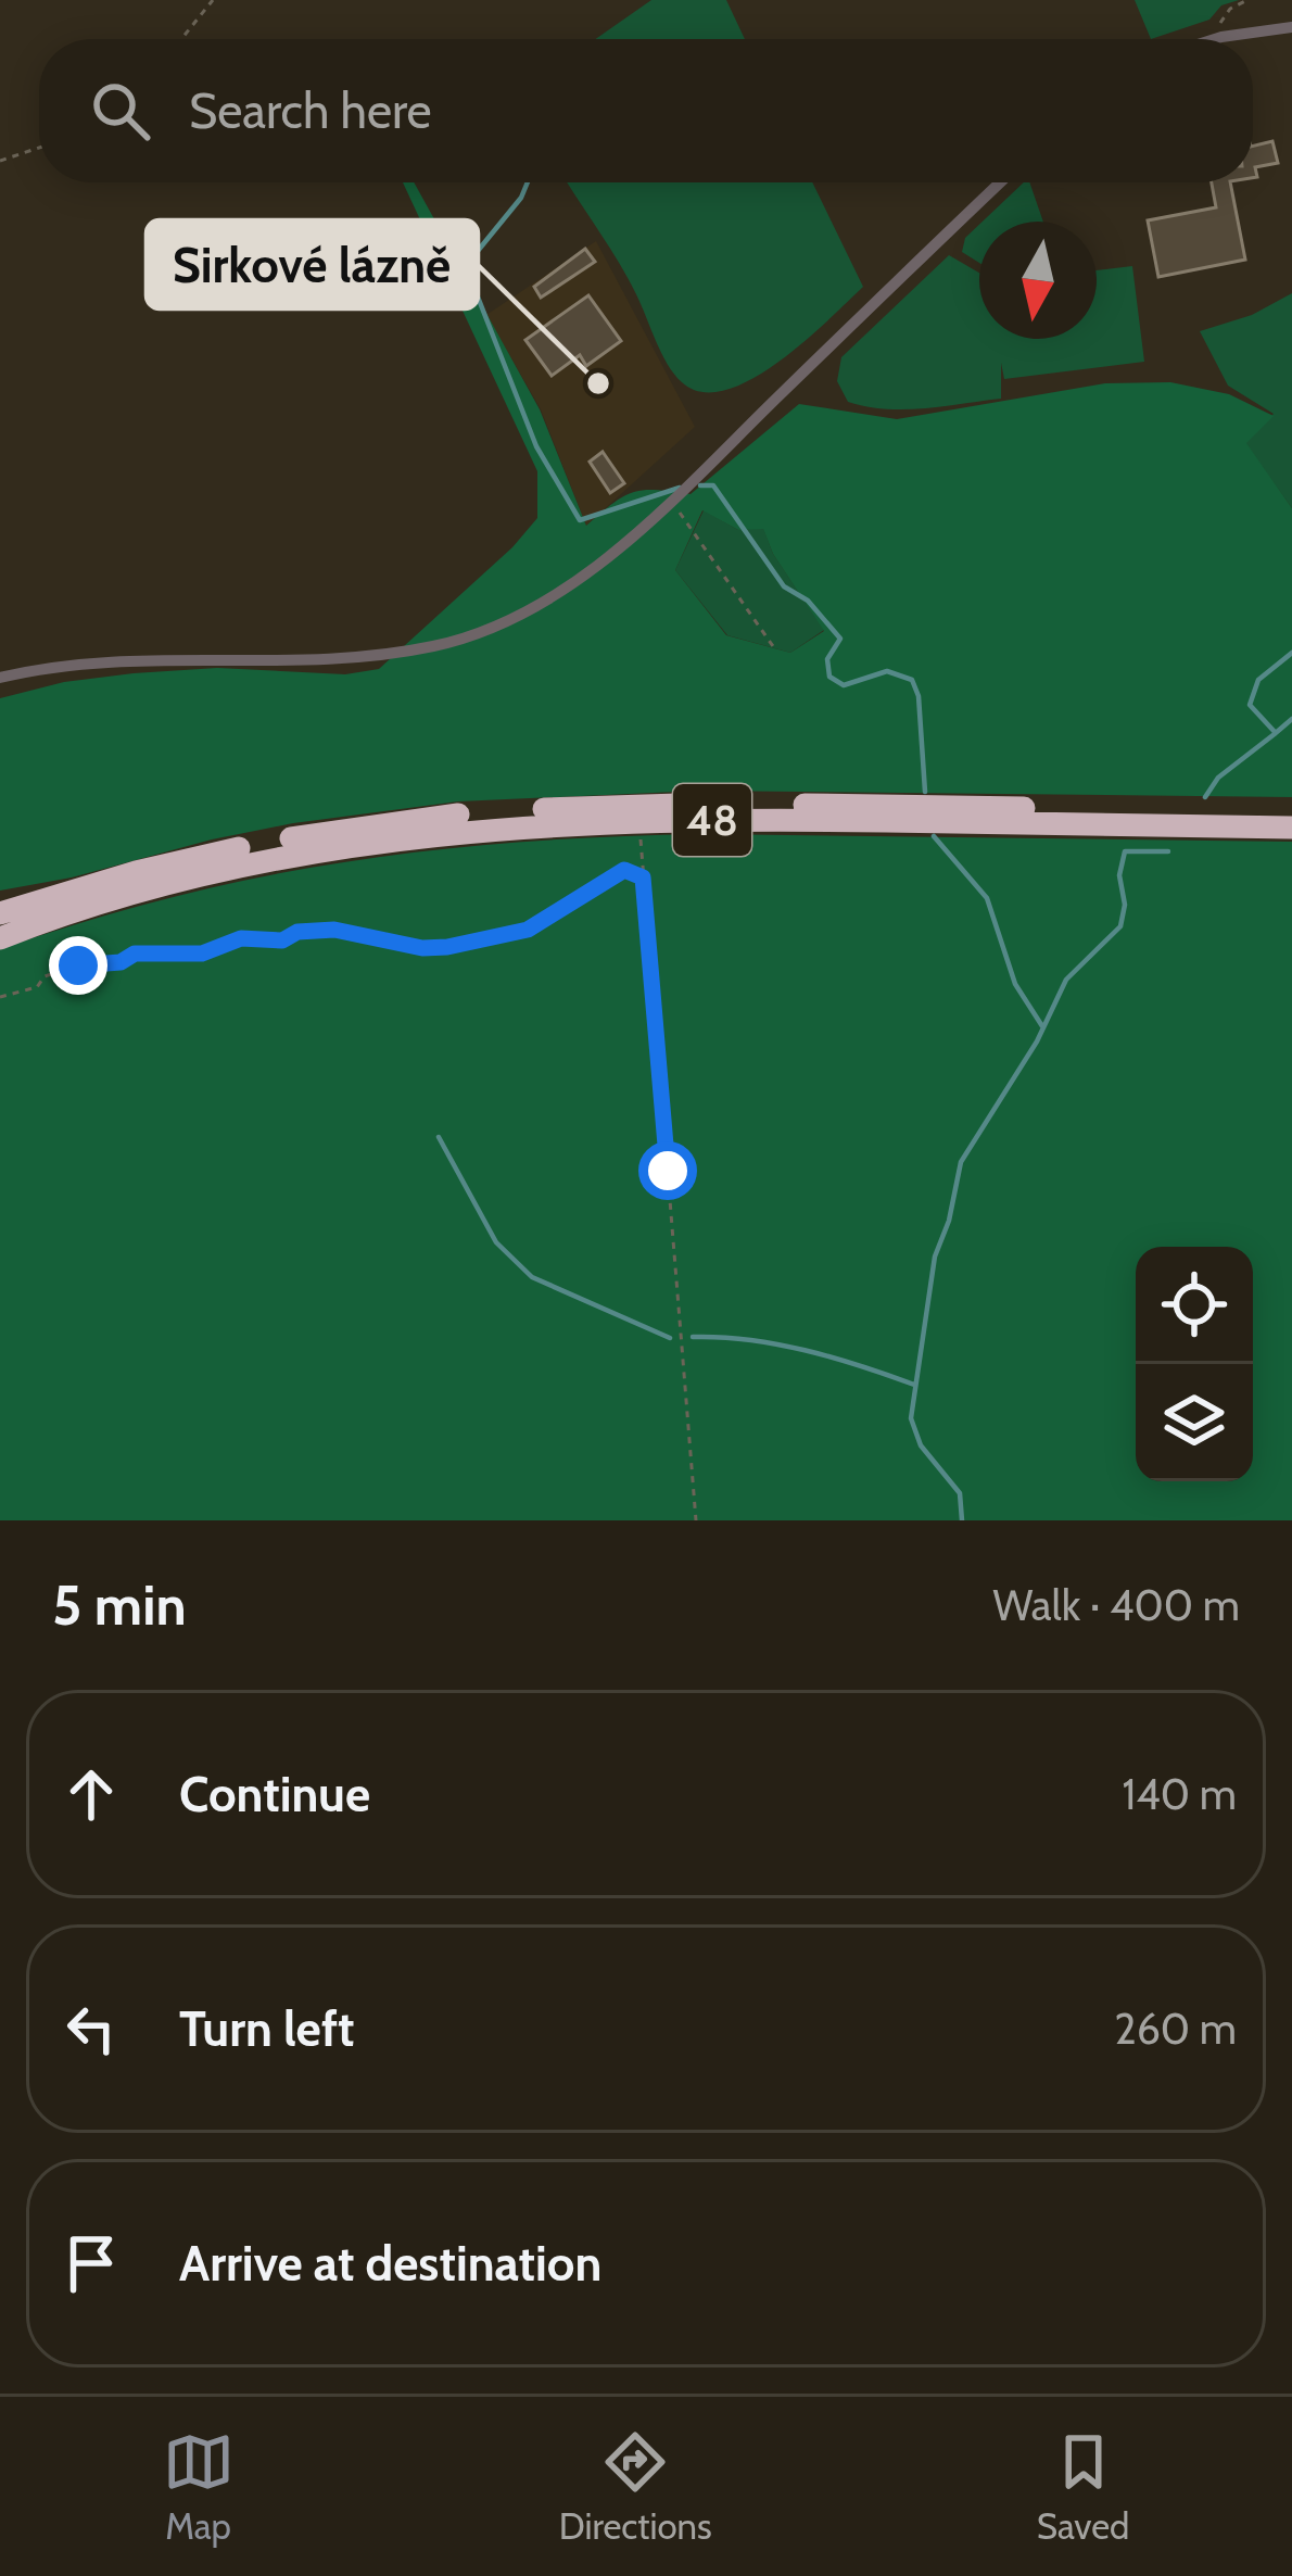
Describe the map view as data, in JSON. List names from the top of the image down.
{
  "streets": {
    "highway": ["48"]
  },
  "places": ["Sirkové lázně"],
  "north": "bottom",
  "page": {
    "search": "Search here",
    "heading": ["5 min", "Walk · 400 m"],
    "list": [
      ["Continue", "140 m"],
      ["Turn left", "260 m"],
      "Arrive at destination"
    ],
    "nav": ["Map", "Directions", "Saved"]
  }
}
